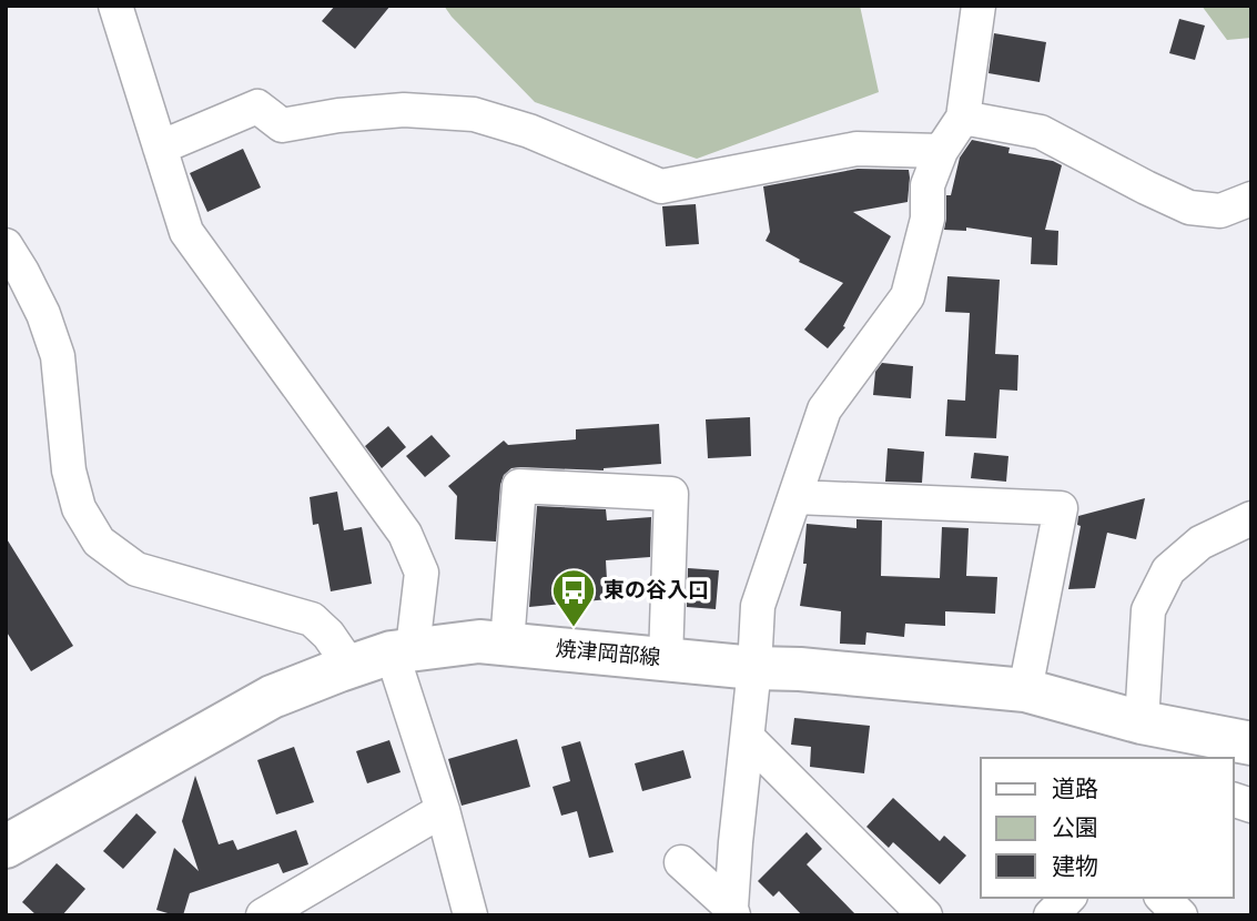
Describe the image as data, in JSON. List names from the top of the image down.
{
  "streets": {
    "main road": ["焼津岡部線"]
  },
  "places": {
    "bus stop": ["東の谷入口"]
  },
  "legend": ["道路", "公園", "建物"]
}
